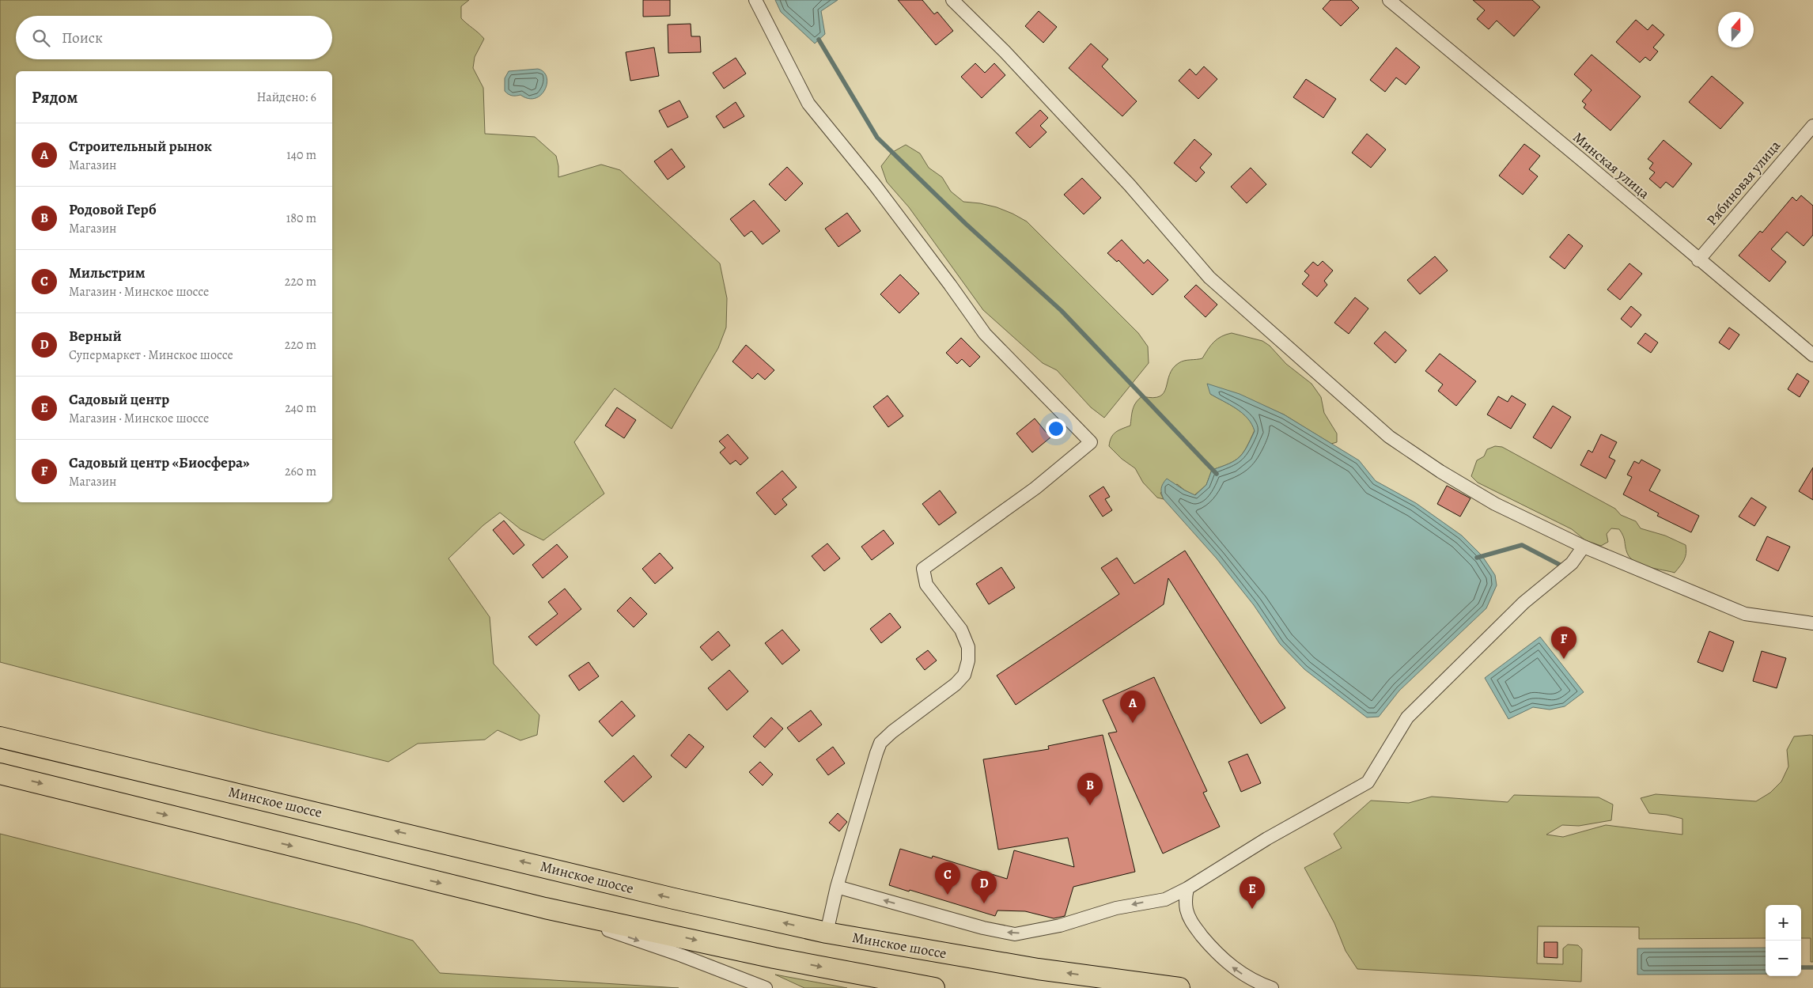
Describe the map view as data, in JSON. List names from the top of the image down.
{
  "streets": {
    "highway": ["Минское шоссе"],
    "street": ["Минская улица", "Рябиновая улица"]
  },
  "crossings": [
    ["Минская улица", "Рябиновая улица"]
  ],
  "north": "top",
  "page": {
    "search": "Поиск",
    "heading": ["Рядом", "Найдено: 6"],
    "list": [
      {
        "mark": "A",
        "name": "Строительный рынок",
        "note": "Магазин",
        "value": "140 m"
      },
      {
        "mark": "B",
        "name": "Родовой Герб",
        "note": "Магазин",
        "value": "180 m"
      },
      {
        "mark": "C",
        "name": "Мильстрим",
        "note": "Магазин · Минское шоссе",
        "value": "220 m"
      },
      {
        "mark": "D",
        "name": "Верный",
        "note": "Супермаркет · Минское шоссе",
        "value": "220 m"
      },
      {
        "mark": "E",
        "name": "Садовый центр",
        "note": "Магазин · Минское шоссе",
        "value": "240 m"
      },
      {
        "mark": "F",
        "name": "Садовый центр «Биосфера»",
        "note": "Магазин",
        "value": "260 m"
      }
    ],
    "pins": [
      "F",
      "A",
      "B",
      "C",
      "D",
      "E"
    ],
    "map_buttons": ["+", "−"]
  }
}
